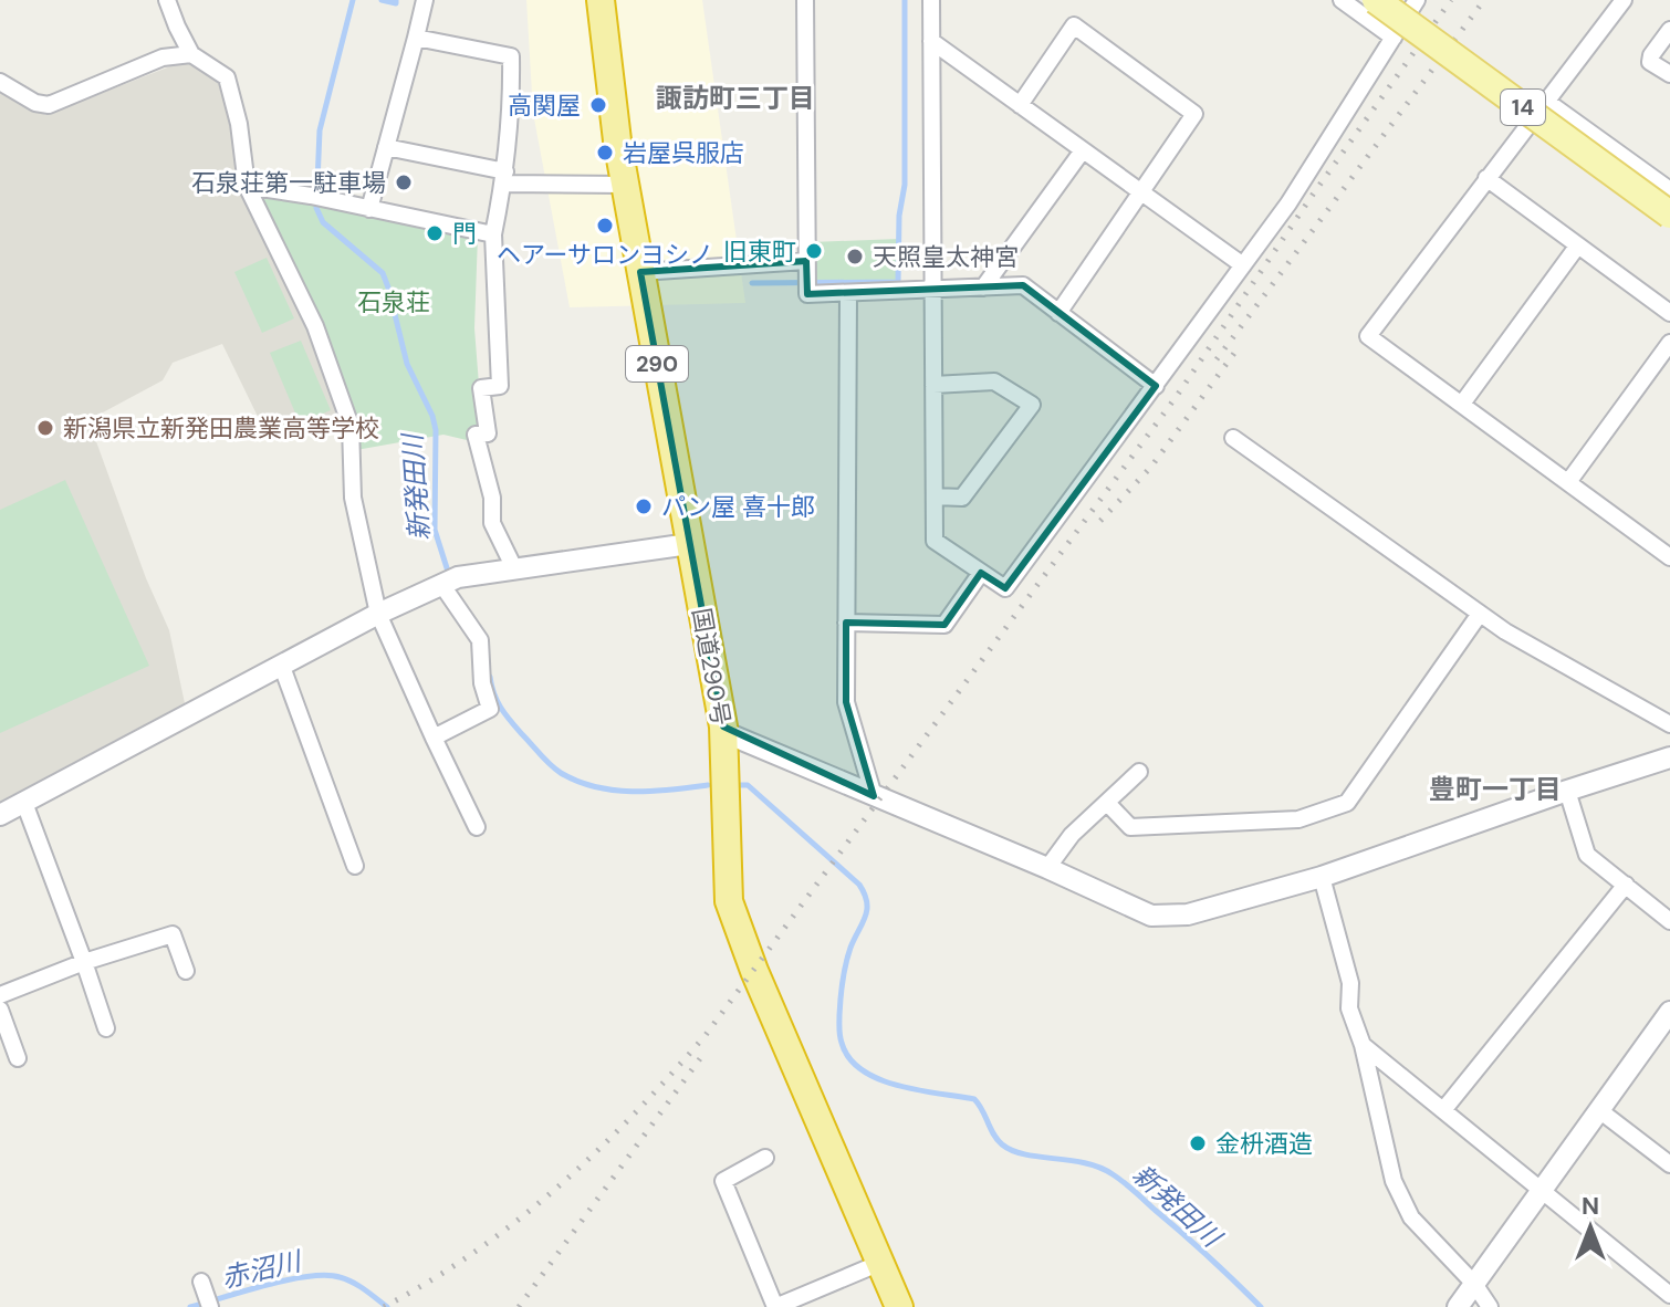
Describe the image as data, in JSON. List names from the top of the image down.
{
  "streets": {
    "highway": ["290", "国道290号"],
    "main road": ["14"]
  },
  "districts": ["諏訪町三丁目", "豊町一丁目"],
  "water": ["新発田川", "赤沼川"],
  "parks": ["石泉荘"],
  "places": [
    "高関屋",
    "岩屋呉服店",
    "石泉荘第一駐車場",
    "ヘアーサロンヨシノ",
    "門",
    "旧東町",
    "天照皇太神宮",
    "新潟県立新発田農業高等学校",
    "パン屋 喜十郎",
    "金枡酒造"
  ],
  "north": "top"
}
